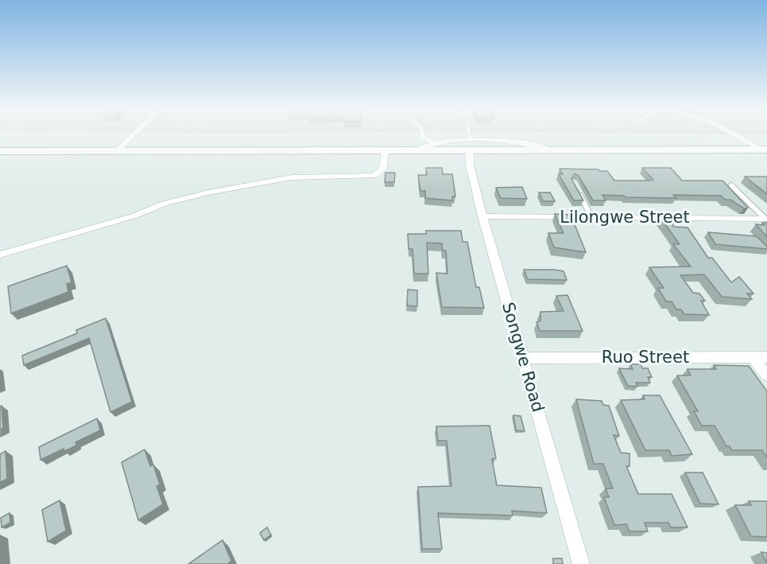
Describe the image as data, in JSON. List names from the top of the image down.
{
  "streets": {
    "street": ["Lilongwe Street", "Songwe Road", "Ruo Street"]
  },
  "crossings": [
    ["Lilongwe Street", "Songwe Road"],
    ["Songwe Road", "Ruo Street"]
  ]
}
